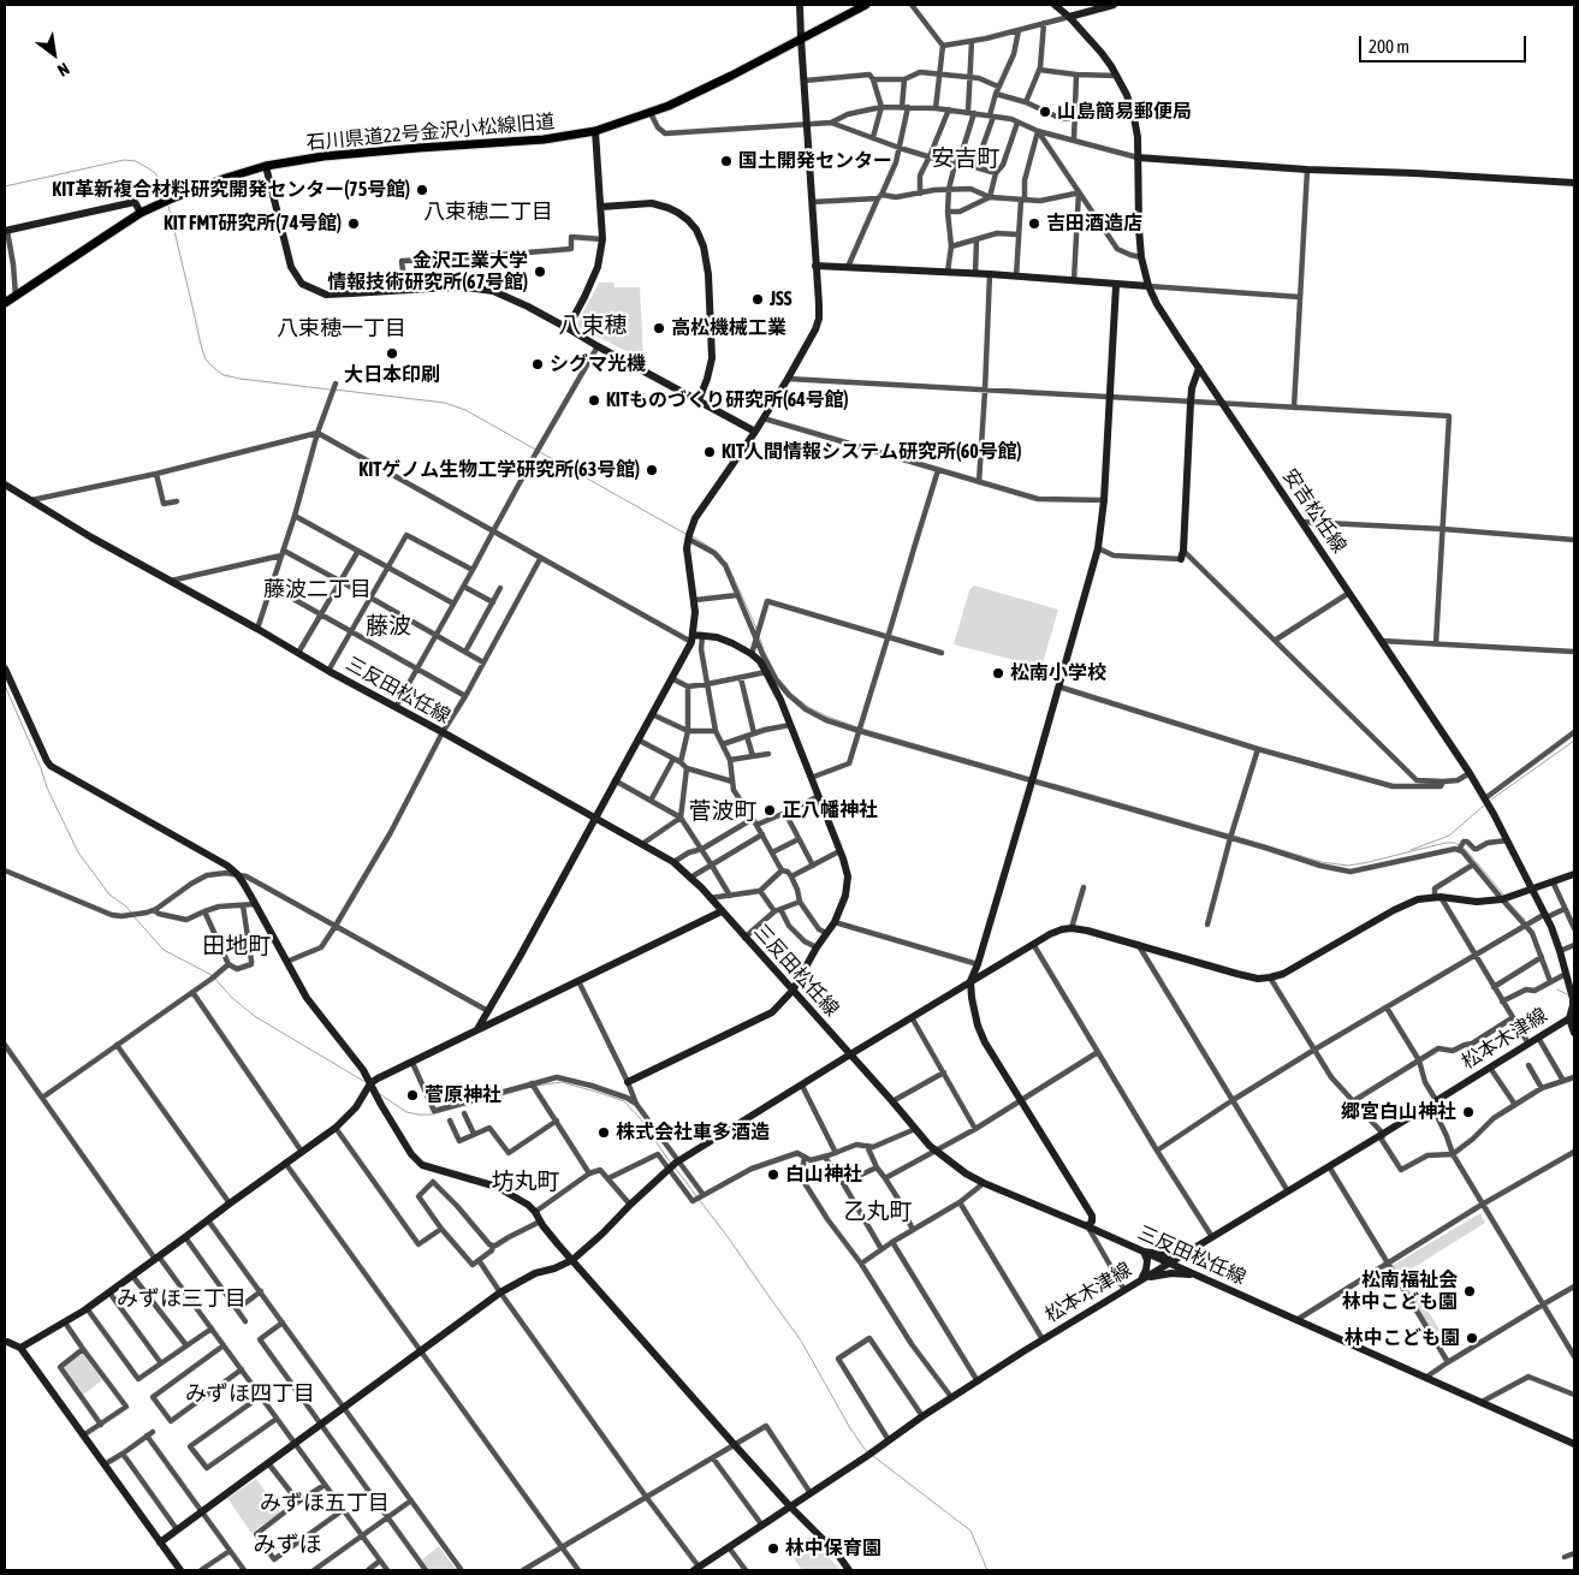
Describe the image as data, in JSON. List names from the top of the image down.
{
  "streets": {
    "main road": ["石川県道22号金沢小松線旧道"],
    "street": ["安吉松任線", "三反田松任線", "松本木津線"]
  },
  "crossings": [
    ["安吉松任線", "松本木津線"],
    ["三反田松任線", "松本木津線"]
  ],
  "districts": [
    "安吉町",
    "八束穂二丁目",
    "八束穂",
    "八束穂一丁目",
    "藤波二丁目",
    "藤波",
    "菅波町",
    "田地町",
    "坊丸町",
    "乙丸町",
    "みずほ三丁目",
    "みずほ四丁目",
    "みずほ五丁目",
    "みずほ"
  ],
  "places": [
    "山島簡易郵便局",
    "国土開発センター",
    "KIT革新複合材料研究開発センター(75号館)",
    "KIT FMT研究所(74号館)",
    "吉田酒造店",
    "金沢工業大学 情報技術研究所(67号館)",
    "JSS",
    "高松機械工業",
    "大日本印刷",
    "シグマ光機",
    "KITものづくり研究所(64号館)",
    "KIT人間情報システム研究所(60号館)",
    "KITゲノム生物工学研究所(63号館)",
    "松南小学校",
    "正八幡神社",
    "菅原神社",
    "郷宮白山神社",
    "株式会社車多酒造",
    "白山神社",
    "松南福祉会 林中こども園",
    "林中こども園",
    "林中保育園"
  ],
  "scale_bar": "200 m",
  "north": "bottom right"
}
